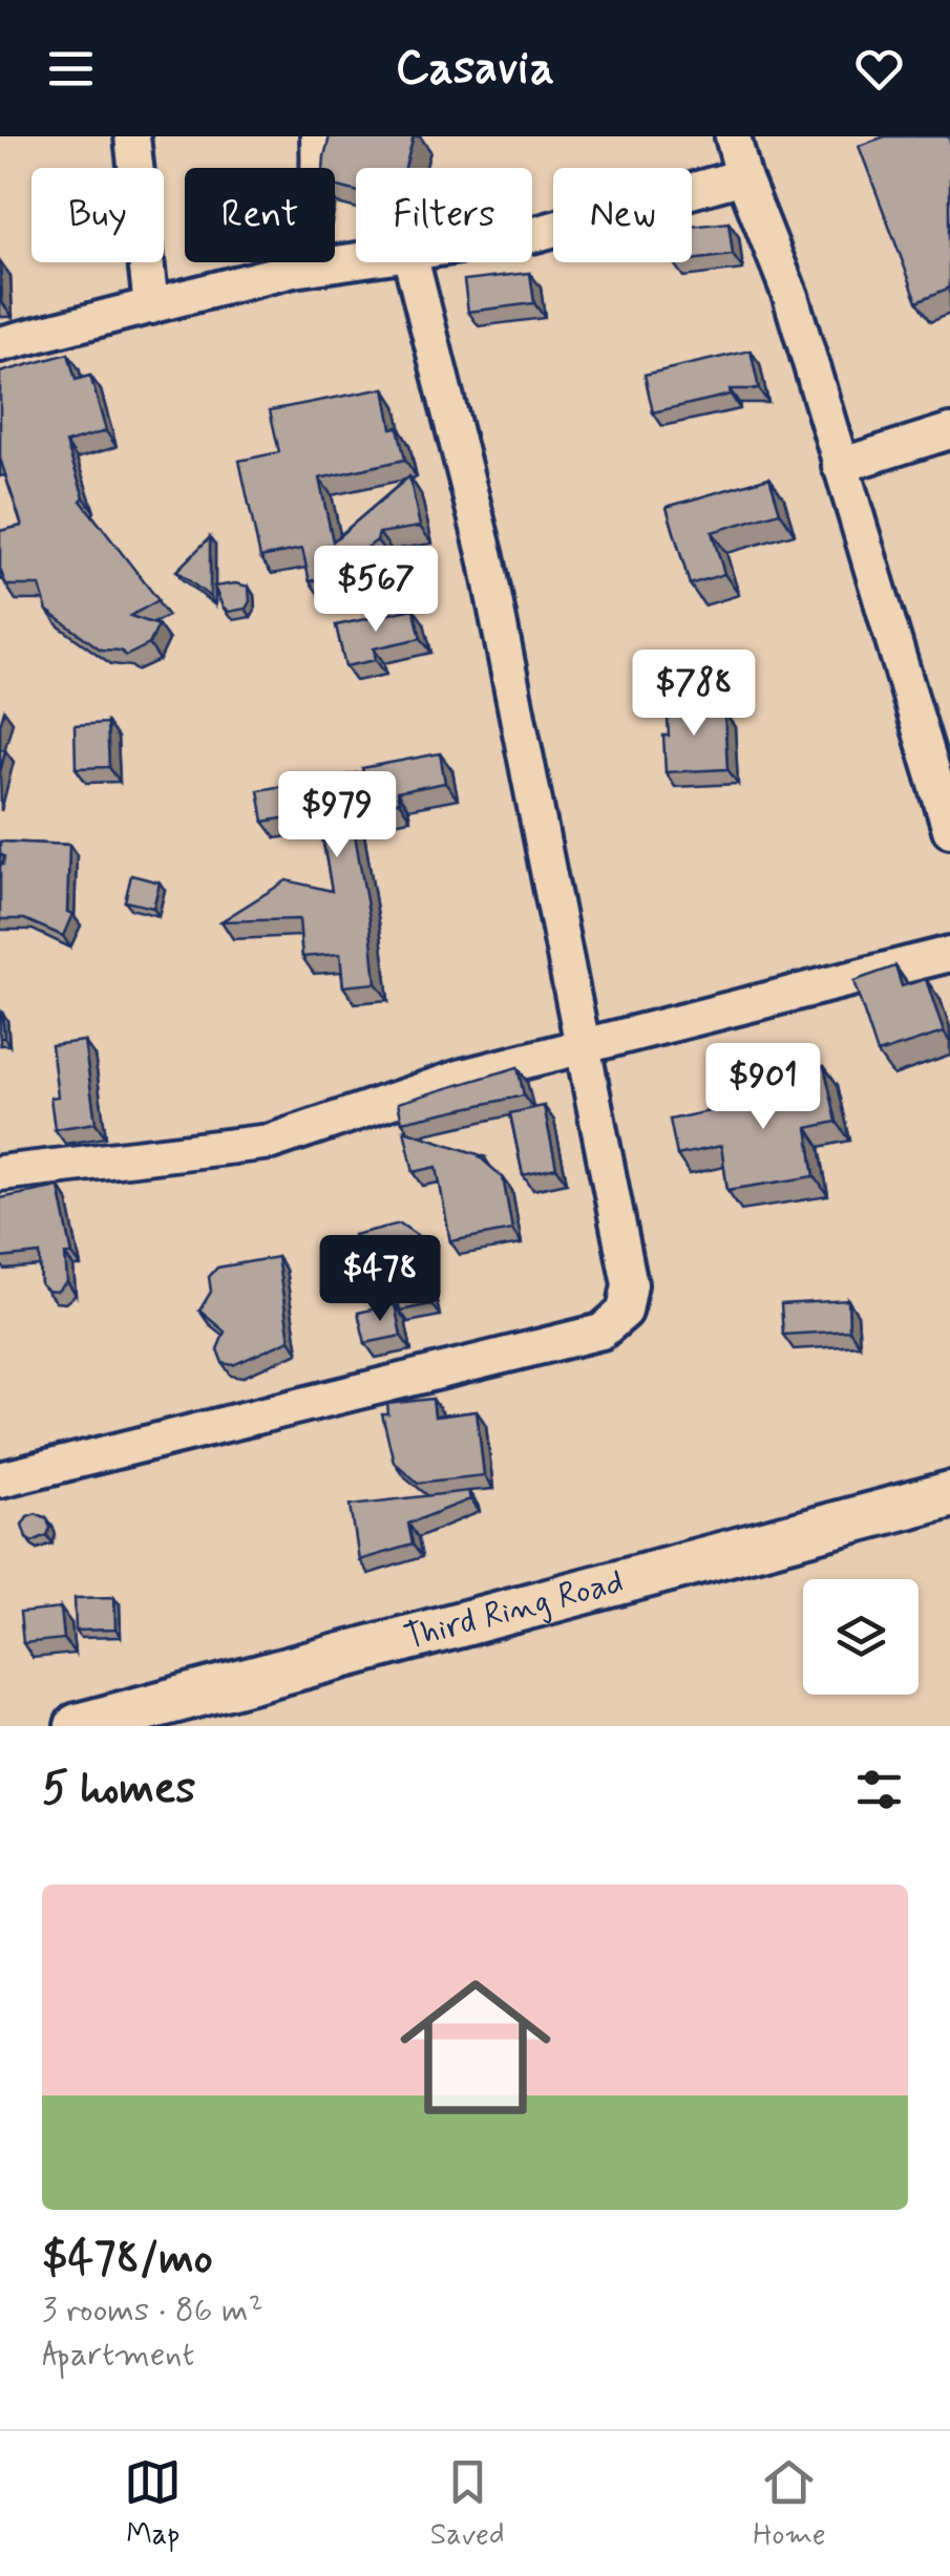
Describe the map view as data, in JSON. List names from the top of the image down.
{
  "streets": {
    "street": ["Third Ring Road"]
  },
  "page": {
    "header": "Casavia",
    "chip": [
      "Buy",
      "Rent",
      "Filters",
      "New"
    ],
    "price": [
      "$567",
      "$788",
      "$979",
      "$901",
      "$478"
    ],
    "heading": "5 homes",
    "list": [
      {
        "name": "$478/mo",
        "note": "3 rooms · 86 m² · Apartment"
      }
    ],
    "tabs": ["Map", "Saved", "Home"]
  }
}
